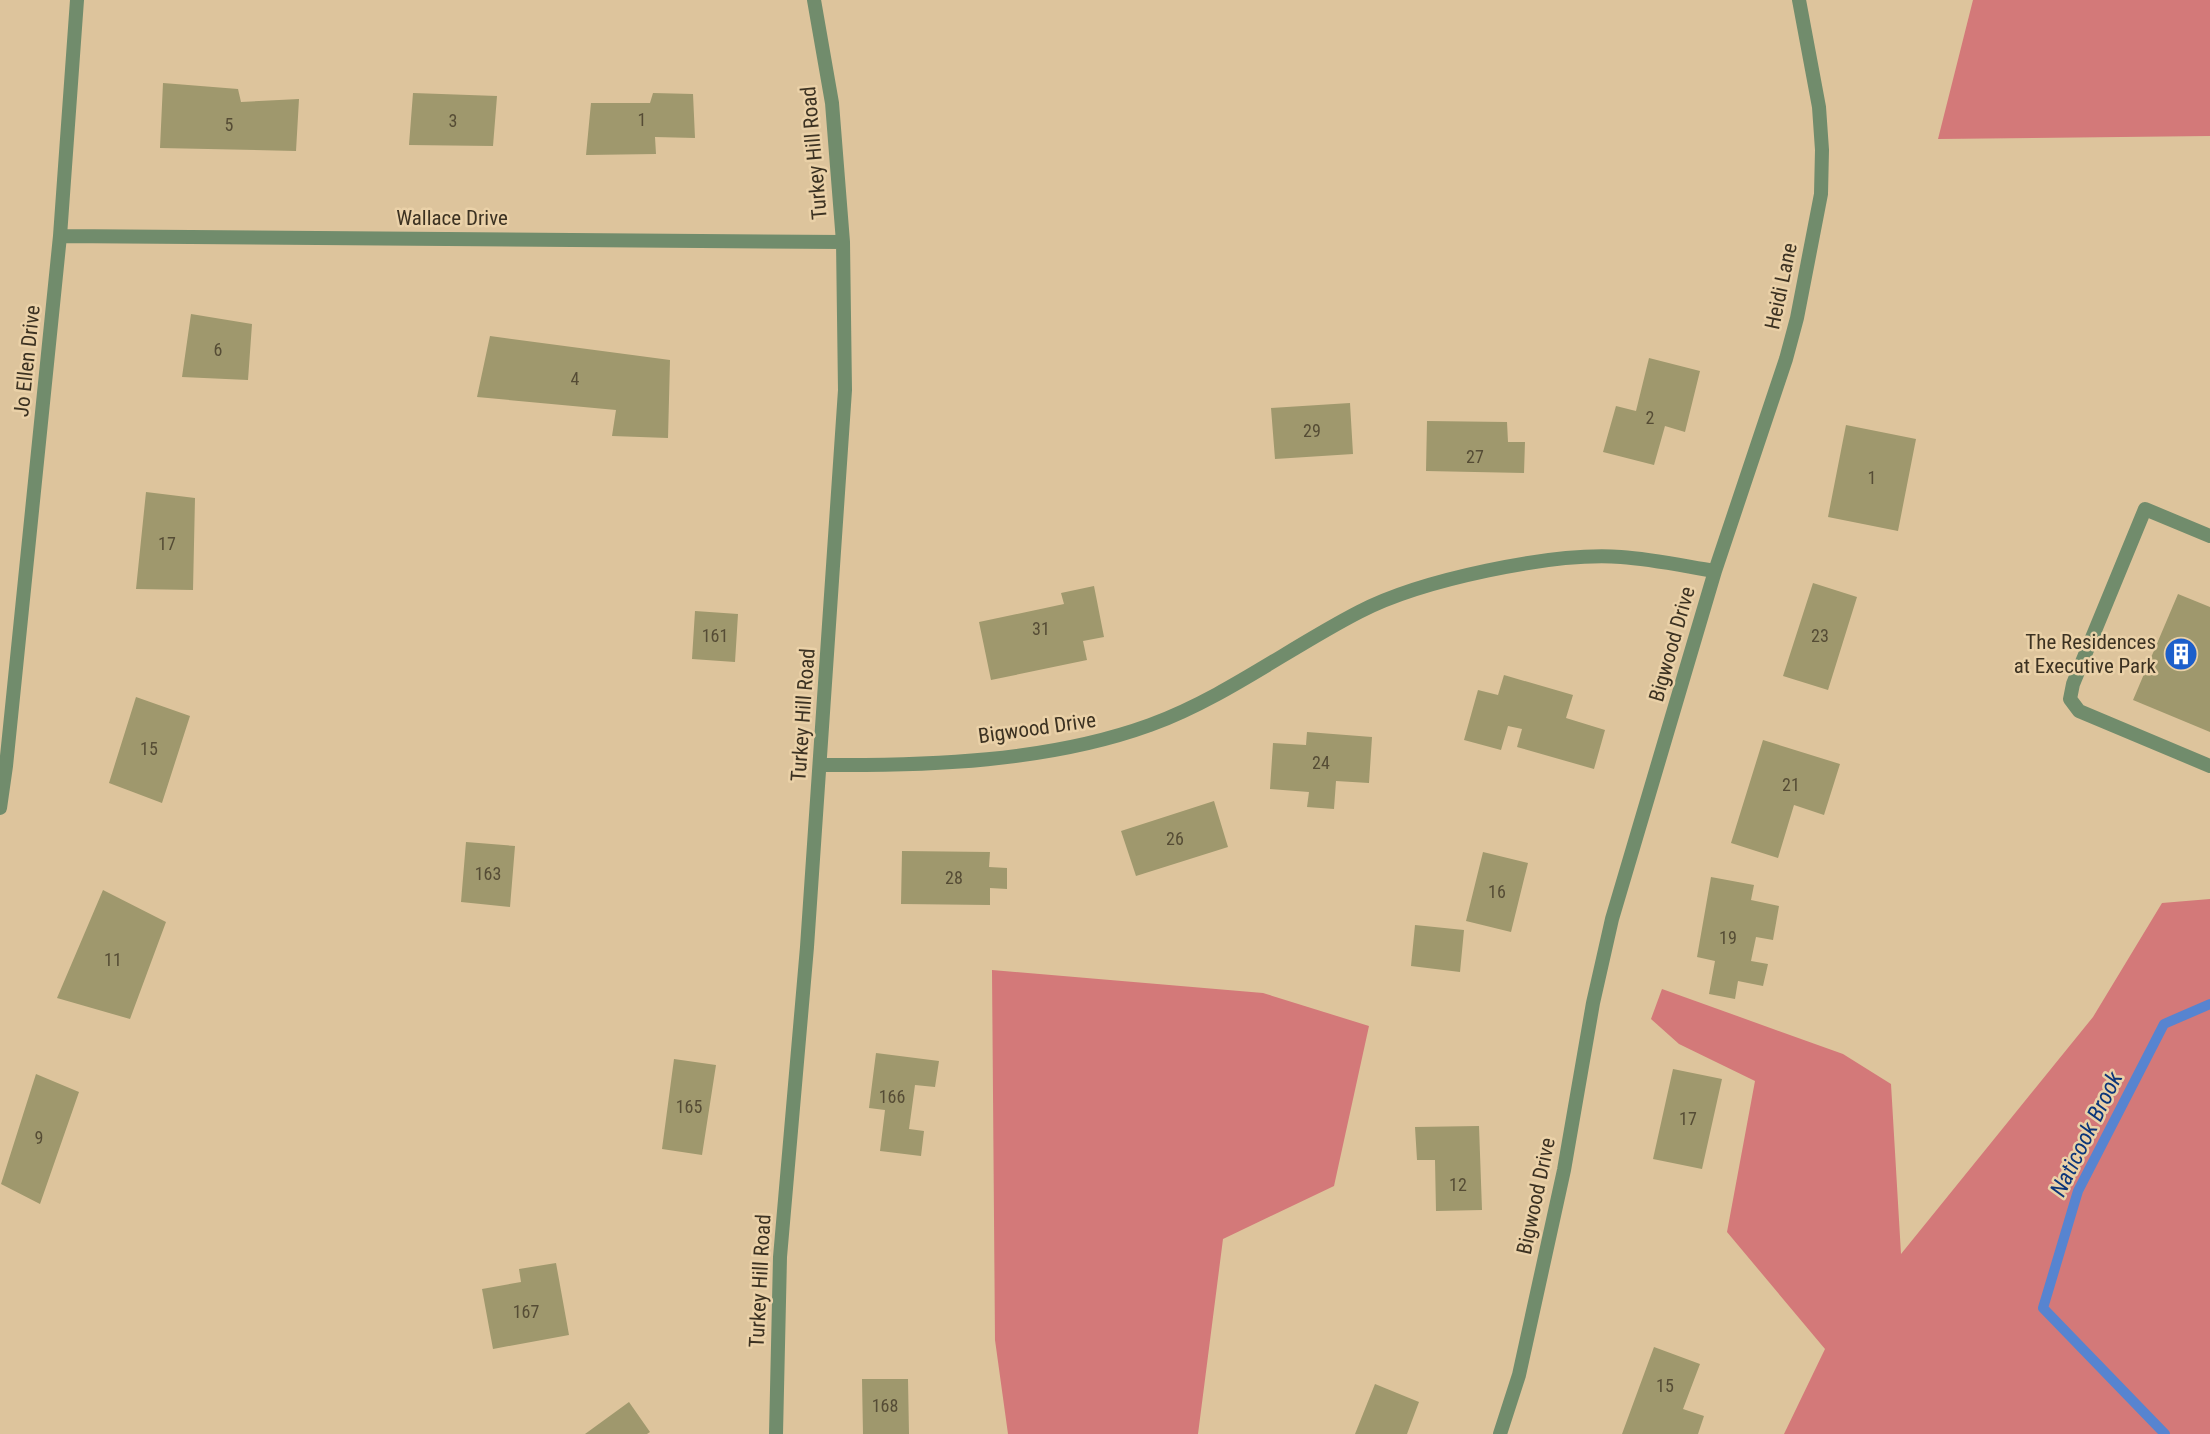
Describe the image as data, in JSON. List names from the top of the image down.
{
  "streets": {
    "street": [
      "Turkey Hill Road",
      "Wallace Drive",
      "Heidi Lane",
      "Jo Ellen Drive",
      "Bigwood Drive"
    ]
  },
  "crossings": [
    ["Turkey Hill Road", "Wallace Drive"],
    ["Turkey Hill Road", "Bigwood Drive"],
    ["Wallace Drive", "Jo Ellen Drive"],
    ["Heidi Lane", "Bigwood Drive"]
  ],
  "water": ["Naticook Brook"],
  "places": {
    "building": ["The Residences at Executive Park"]
  },
  "house_numbers": [
    "1",
    "3",
    "5",
    "6",
    "4",
    "2",
    "29",
    "27",
    "1",
    "17",
    "31",
    "161",
    "23",
    "15",
    "24",
    "21",
    "26",
    "163",
    "28",
    "16",
    "19",
    "11",
    "166",
    "165",
    "17",
    "9",
    "12",
    "167",
    "15",
    "168"
  ]
}
